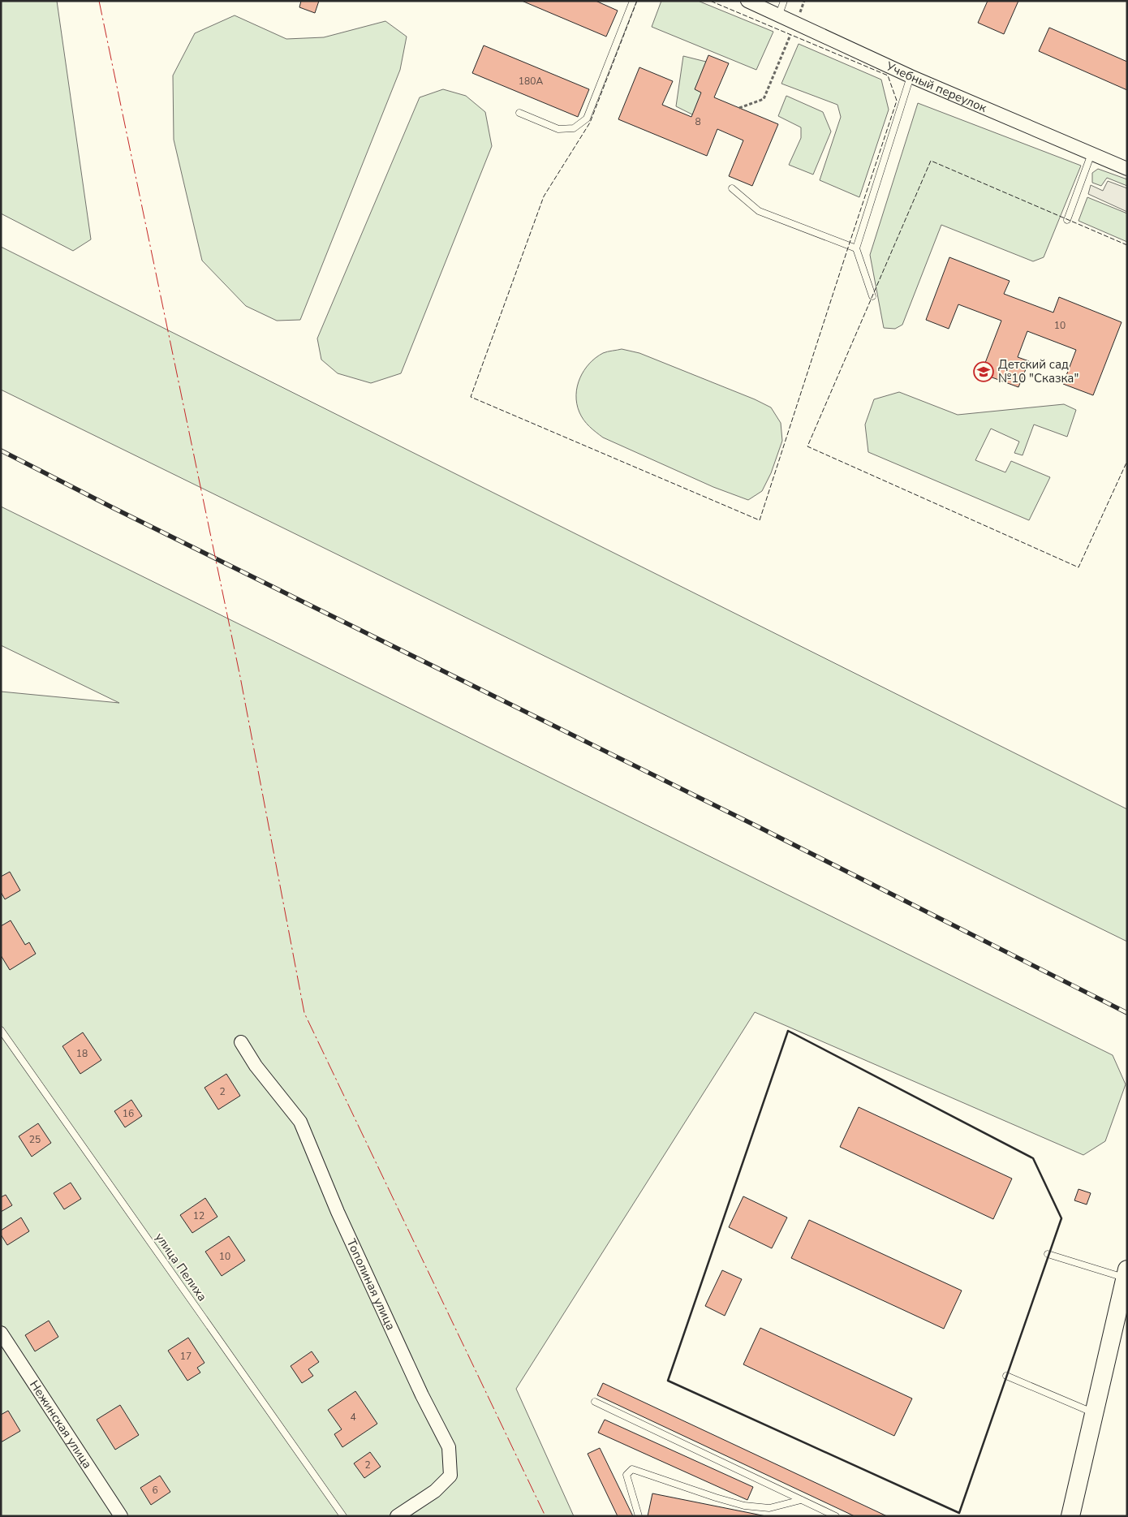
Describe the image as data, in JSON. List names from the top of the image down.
{
  "streets": {
    "street": ["Учебный переулок", "Тополиная улица", "Нежинская улица"],
    "lane": ["улица Пелиха"]
  },
  "places": {
    "school or university": ["Детский сад №10 \"Сказка\""]
  },
  "house_numbers": [
    "180А",
    "8",
    "10",
    "18",
    "2",
    "16",
    "25",
    "12",
    "10",
    "17",
    "4",
    "2",
    "6"
  ]
}
